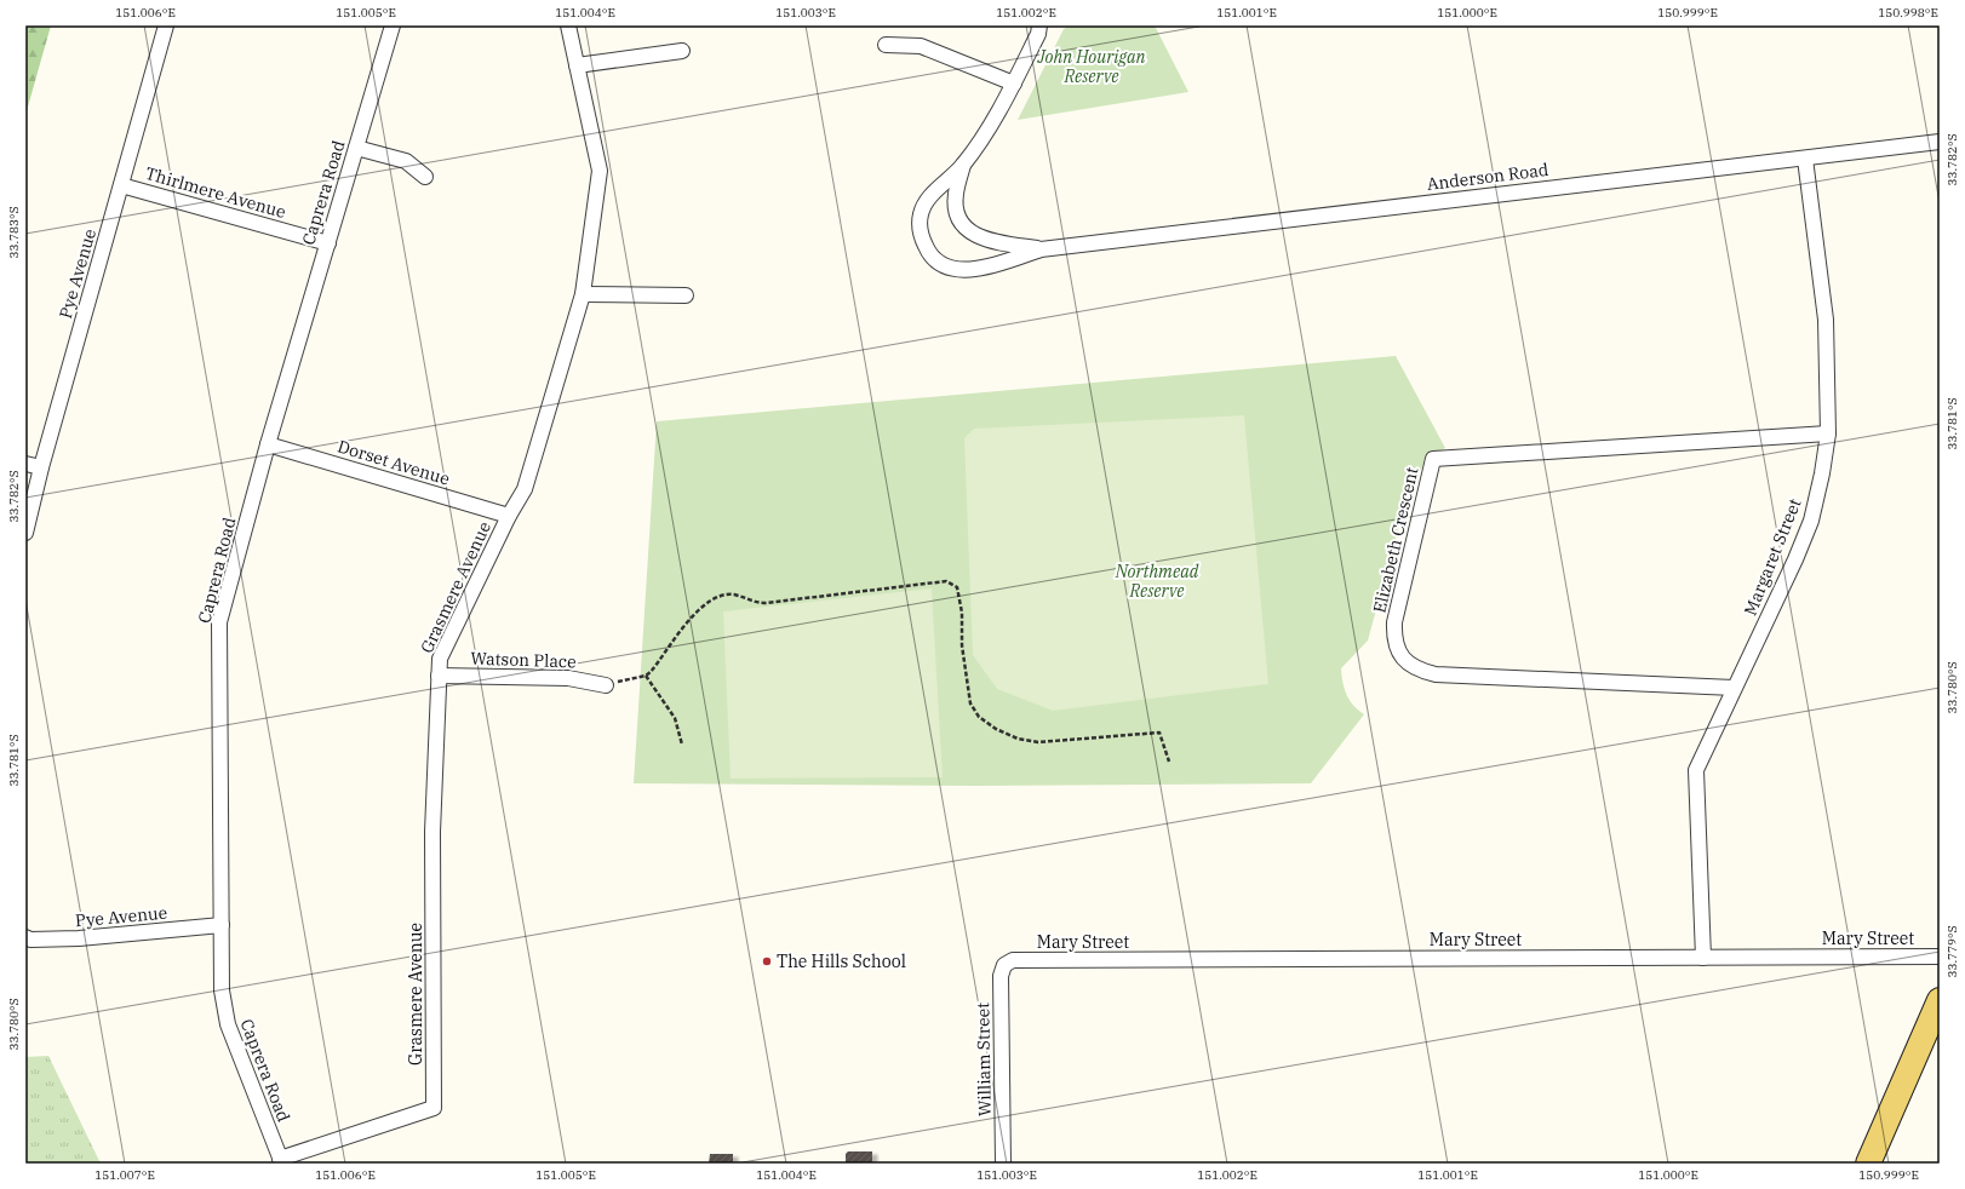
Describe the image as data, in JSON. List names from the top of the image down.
{
  "streets": {
    "street": [
      "Anderson Road",
      "Thirlmere Avenue",
      "Caprera Road",
      "Pye Avenue",
      "Dorset Avenue",
      "Elizabeth Crescent",
      "Margaret Street",
      "Grasmere Avenue",
      "Watson Place",
      "Mary Street",
      "William Street"
    ]
  },
  "crossings": [
    ["Anderson Road", "Margaret Street"],
    ["Thirlmere Avenue", "Caprera Road"],
    ["Thirlmere Avenue", "Pye Avenue"],
    ["Caprera Road", "Pye Avenue"],
    ["Caprera Road", "Dorset Avenue"],
    ["Caprera Road", "Grasmere Avenue"],
    ["Dorset Avenue", "Grasmere Avenue"],
    ["Elizabeth Crescent", "Margaret Street"],
    ["Margaret Street", "Mary Street"],
    ["Grasmere Avenue", "Watson Place"],
    ["Mary Street", "William Street"]
  ],
  "parks": ["John Hourigan Reserve", "Northmead Reserve"],
  "places": ["The Hills School"],
  "coordinates": [
    "151.006°E",
    "151.005°E",
    "151.004°E",
    "151.003°E",
    "151.002°E",
    "151.001°E",
    "151.000°E",
    "150.999°E",
    "150.998°E",
    "33.782°S",
    "33.783°S",
    "33.781°S",
    "33.780°S",
    "33.779°S",
    "151.007°E"
  ]
}
